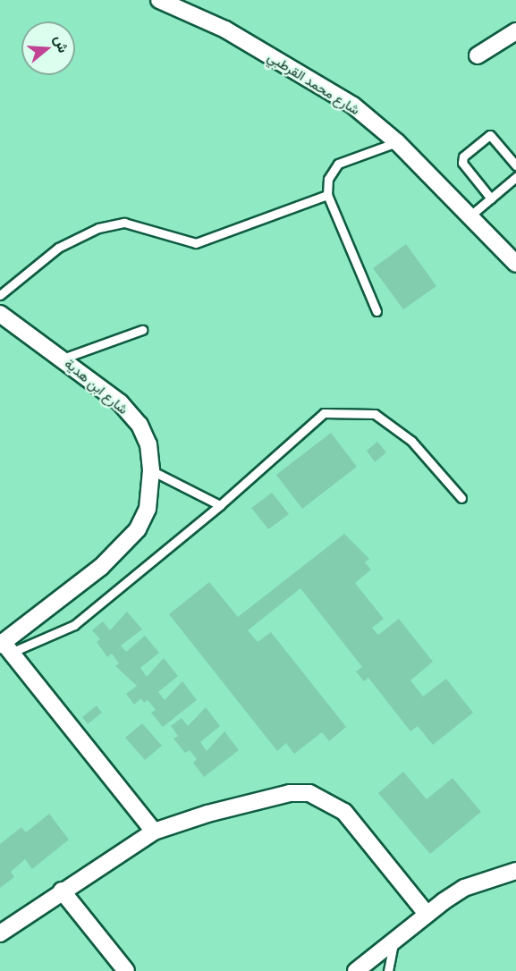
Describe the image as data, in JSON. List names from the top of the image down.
{
  "streets": {
    "street": ["شارع محمد القرطبي", "شارع ابن هدية"]
  },
  "north": "right"
}
